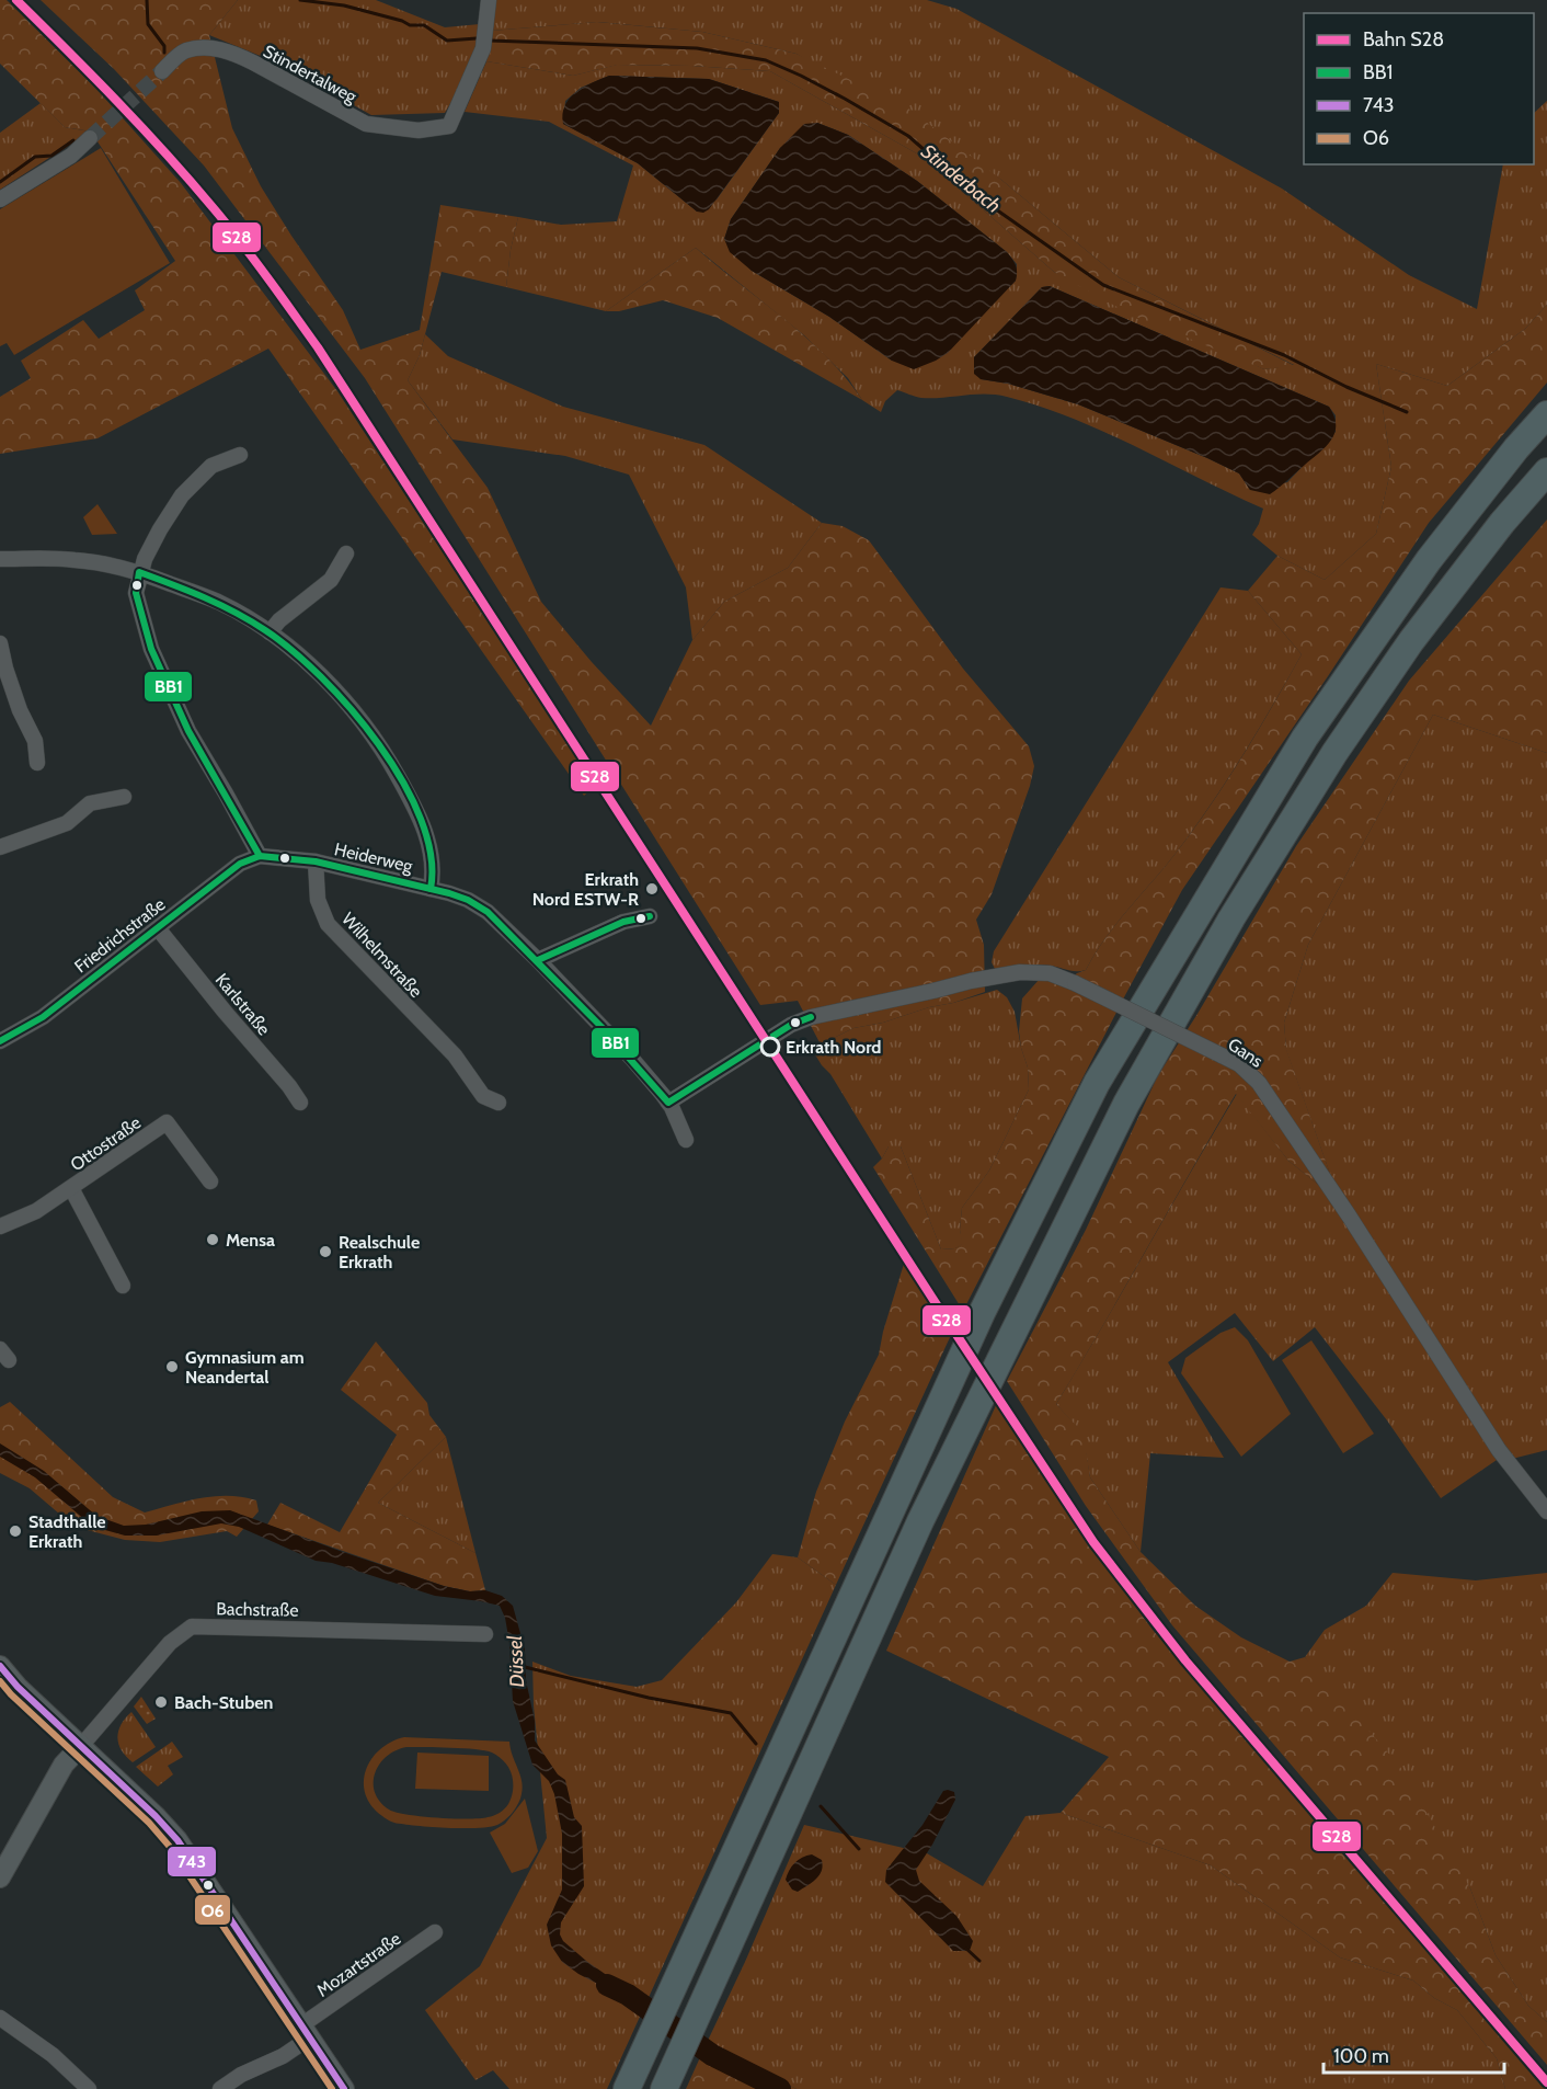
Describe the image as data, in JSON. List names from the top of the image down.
{
  "streets": {
    "street": [
      "Stindertalweg",
      "Heiderweg",
      "Friedrichstraße",
      "Wilhelmstraße",
      "Karlstraße",
      "Gans",
      "Ottostraße",
      "Bachstraße",
      "Mozartstraße"
    ]
  },
  "crossings": [
    ["Heiderweg", "Friedrichstraße"],
    ["Heiderweg", "Wilhelmstraße"],
    ["Heiderweg", "Gans"],
    ["Friedrichstraße", "Karlstraße"]
  ],
  "water": ["Stinderbach", "Düssel"],
  "places": [
    "Erkrath Nord ESTW-R",
    "Erkrath Nord",
    "Mensa",
    "Realschule Erkrath",
    "Gymnasium am Neandertal",
    "Stadthalle Erkrath",
    "Bach-Stuben"
  ],
  "lines": [
    "rail line S28",
    "transit line BB1",
    "transit line 743",
    "transit line O6"
  ],
  "legend": [
    "Bahn S28",
    "BB1",
    "743",
    "O6"
  ],
  "scale_bar": "100 m"
}
